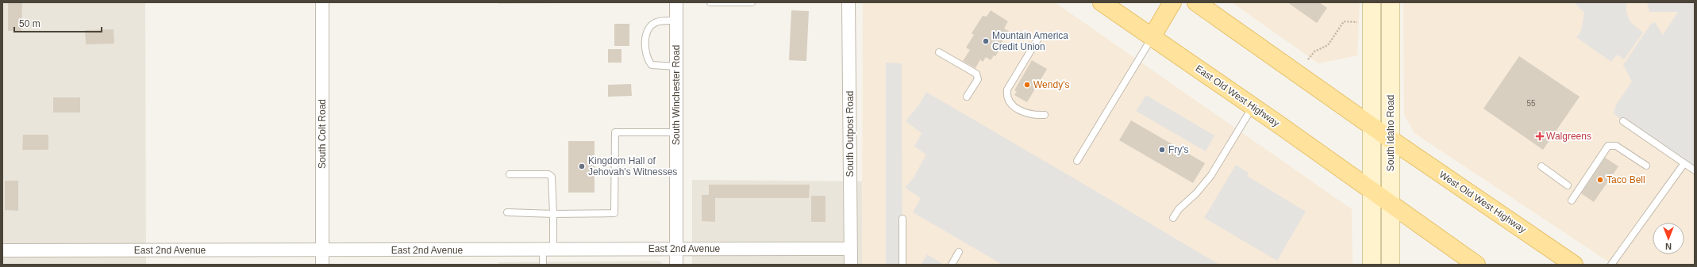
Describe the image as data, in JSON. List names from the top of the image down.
{
  "streets": {
    "main road": ["East Old West Highway", "South Idaho Road", "West Old West Highway"],
    "street": [
      "South Winchester Road",
      "South Colt Road",
      "South Outpost Road",
      "East 2nd Avenue"
    ]
  },
  "crossings": [
    ["South Winchester Road", "East 2nd Avenue"],
    ["East Old West Highway", "South Idaho Road"],
    ["South Idaho Road", "West Old West Highway"],
    ["South Colt Road", "East 2nd Avenue"],
    ["South Outpost Road", "East 2nd Avenue"]
  ],
  "places": {
    "other": [
      "Mountain America Credit Union",
      "Wendy's",
      "Fry's",
      "Kingdom Hall of Jehovah's Witnesses",
      "Taco Bell"
    ],
    "health": ["Walgreens"]
  },
  "house_numbers": ["55"],
  "scale_bar": "50 m",
  "north": "bottom"
}
